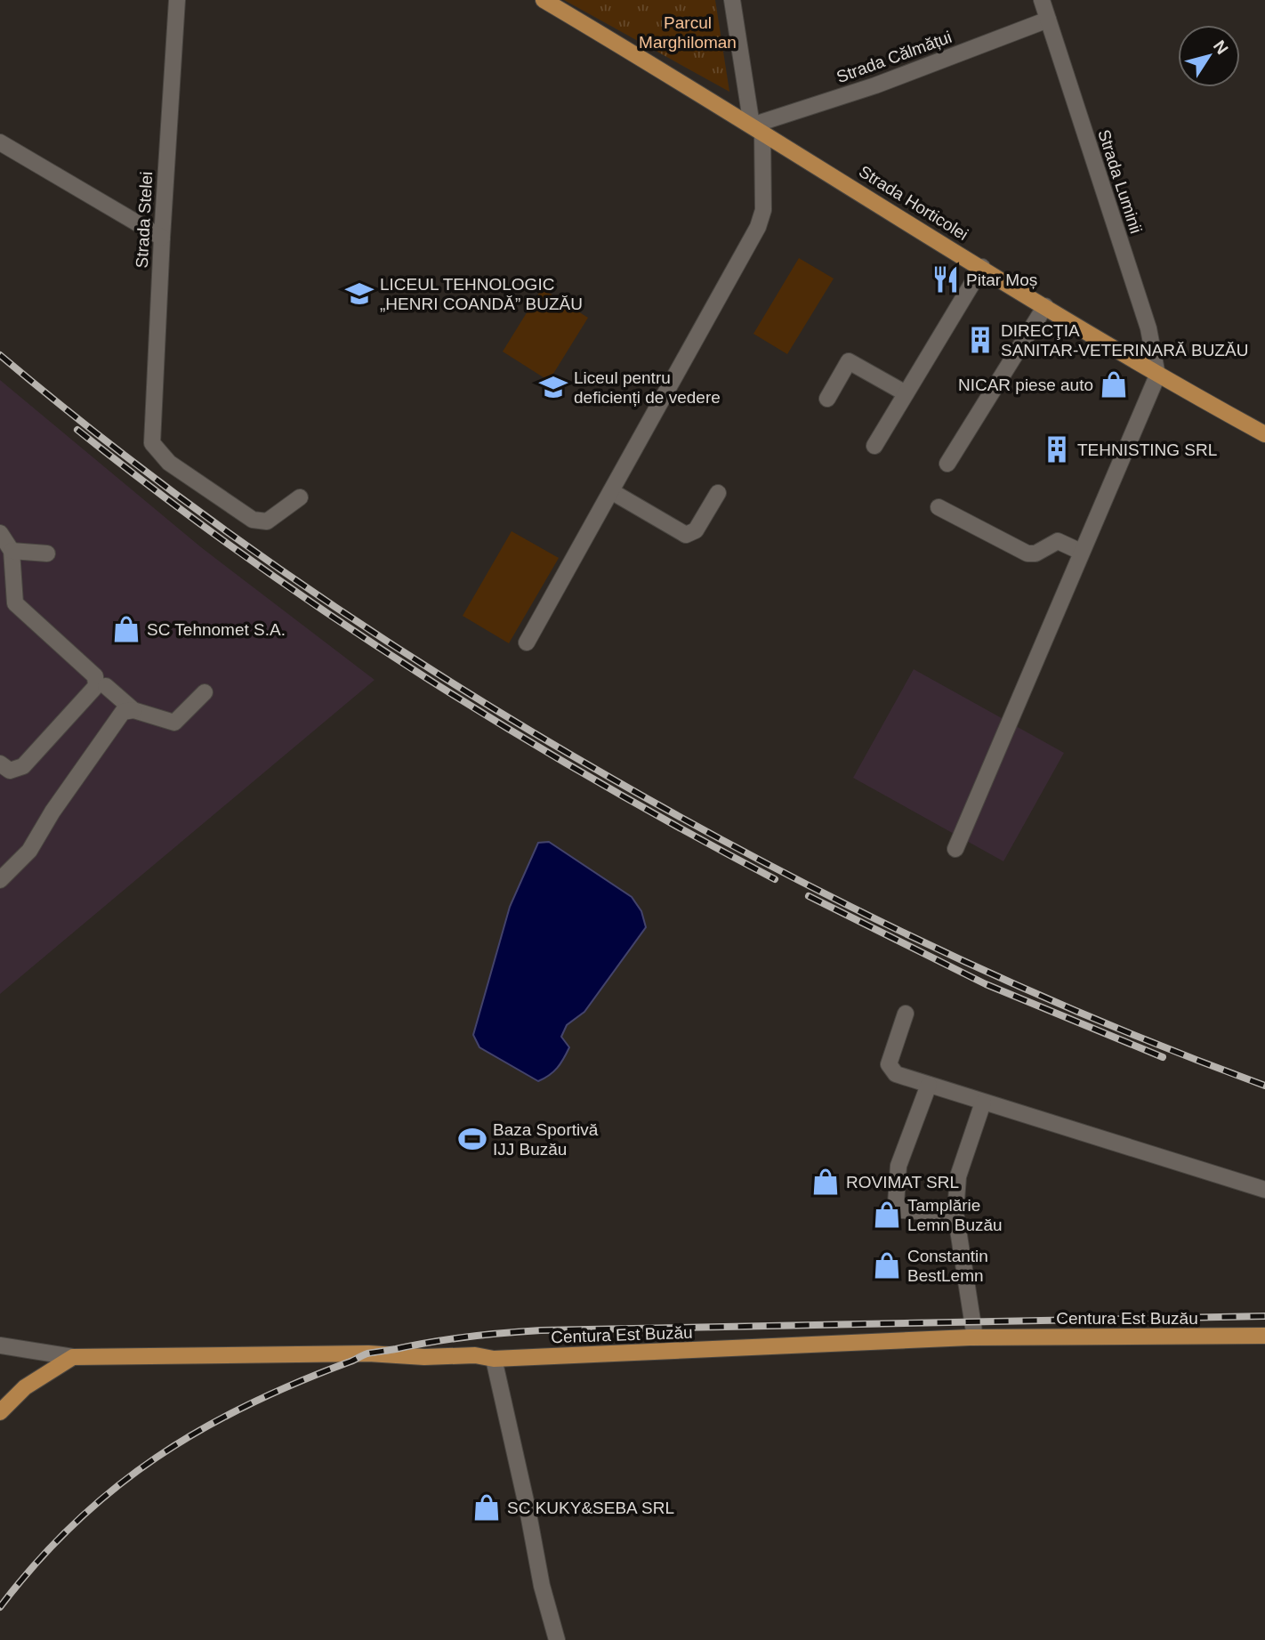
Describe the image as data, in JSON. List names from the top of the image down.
{
  "streets": {
    "main road": ["Strada Horticolei", "Centura Est Buzău"],
    "street": ["Strada Călmățui", "Strada Luminii", "Strada Stelei"]
  },
  "crossings": [
    ["Strada Călmățui", "Strada Luminii"],
    ["Strada Călmățui", "Strada Horticolei"],
    ["Strada Luminii", "Strada Horticolei"]
  ],
  "parks": ["Parcul Marghiloman"],
  "places": {
    "restaurant": ["Pitar Moș"],
    "school or university": ["LICEUL TEHNOLOGIC „HENRI COANDĂ” BUZĂU", "Liceul pentru deficienți de vedere"],
    "building": ["DIRECŢIA SANITAR-VETERINARĂ BUZĂU", "TEHNISTING SRL"],
    "shop": [
      "NICAR piese auto",
      "SC Tehnomet S.A.",
      "ROVIMAT SRL",
      "Tamplărie Lemn Buzău",
      "Constantin BestLemn",
      "SC KUKY&SEBA SRL"
    ],
    "sports": ["Baza Sportivă IJJ Buzău"]
  },
  "north": "top right"
}
